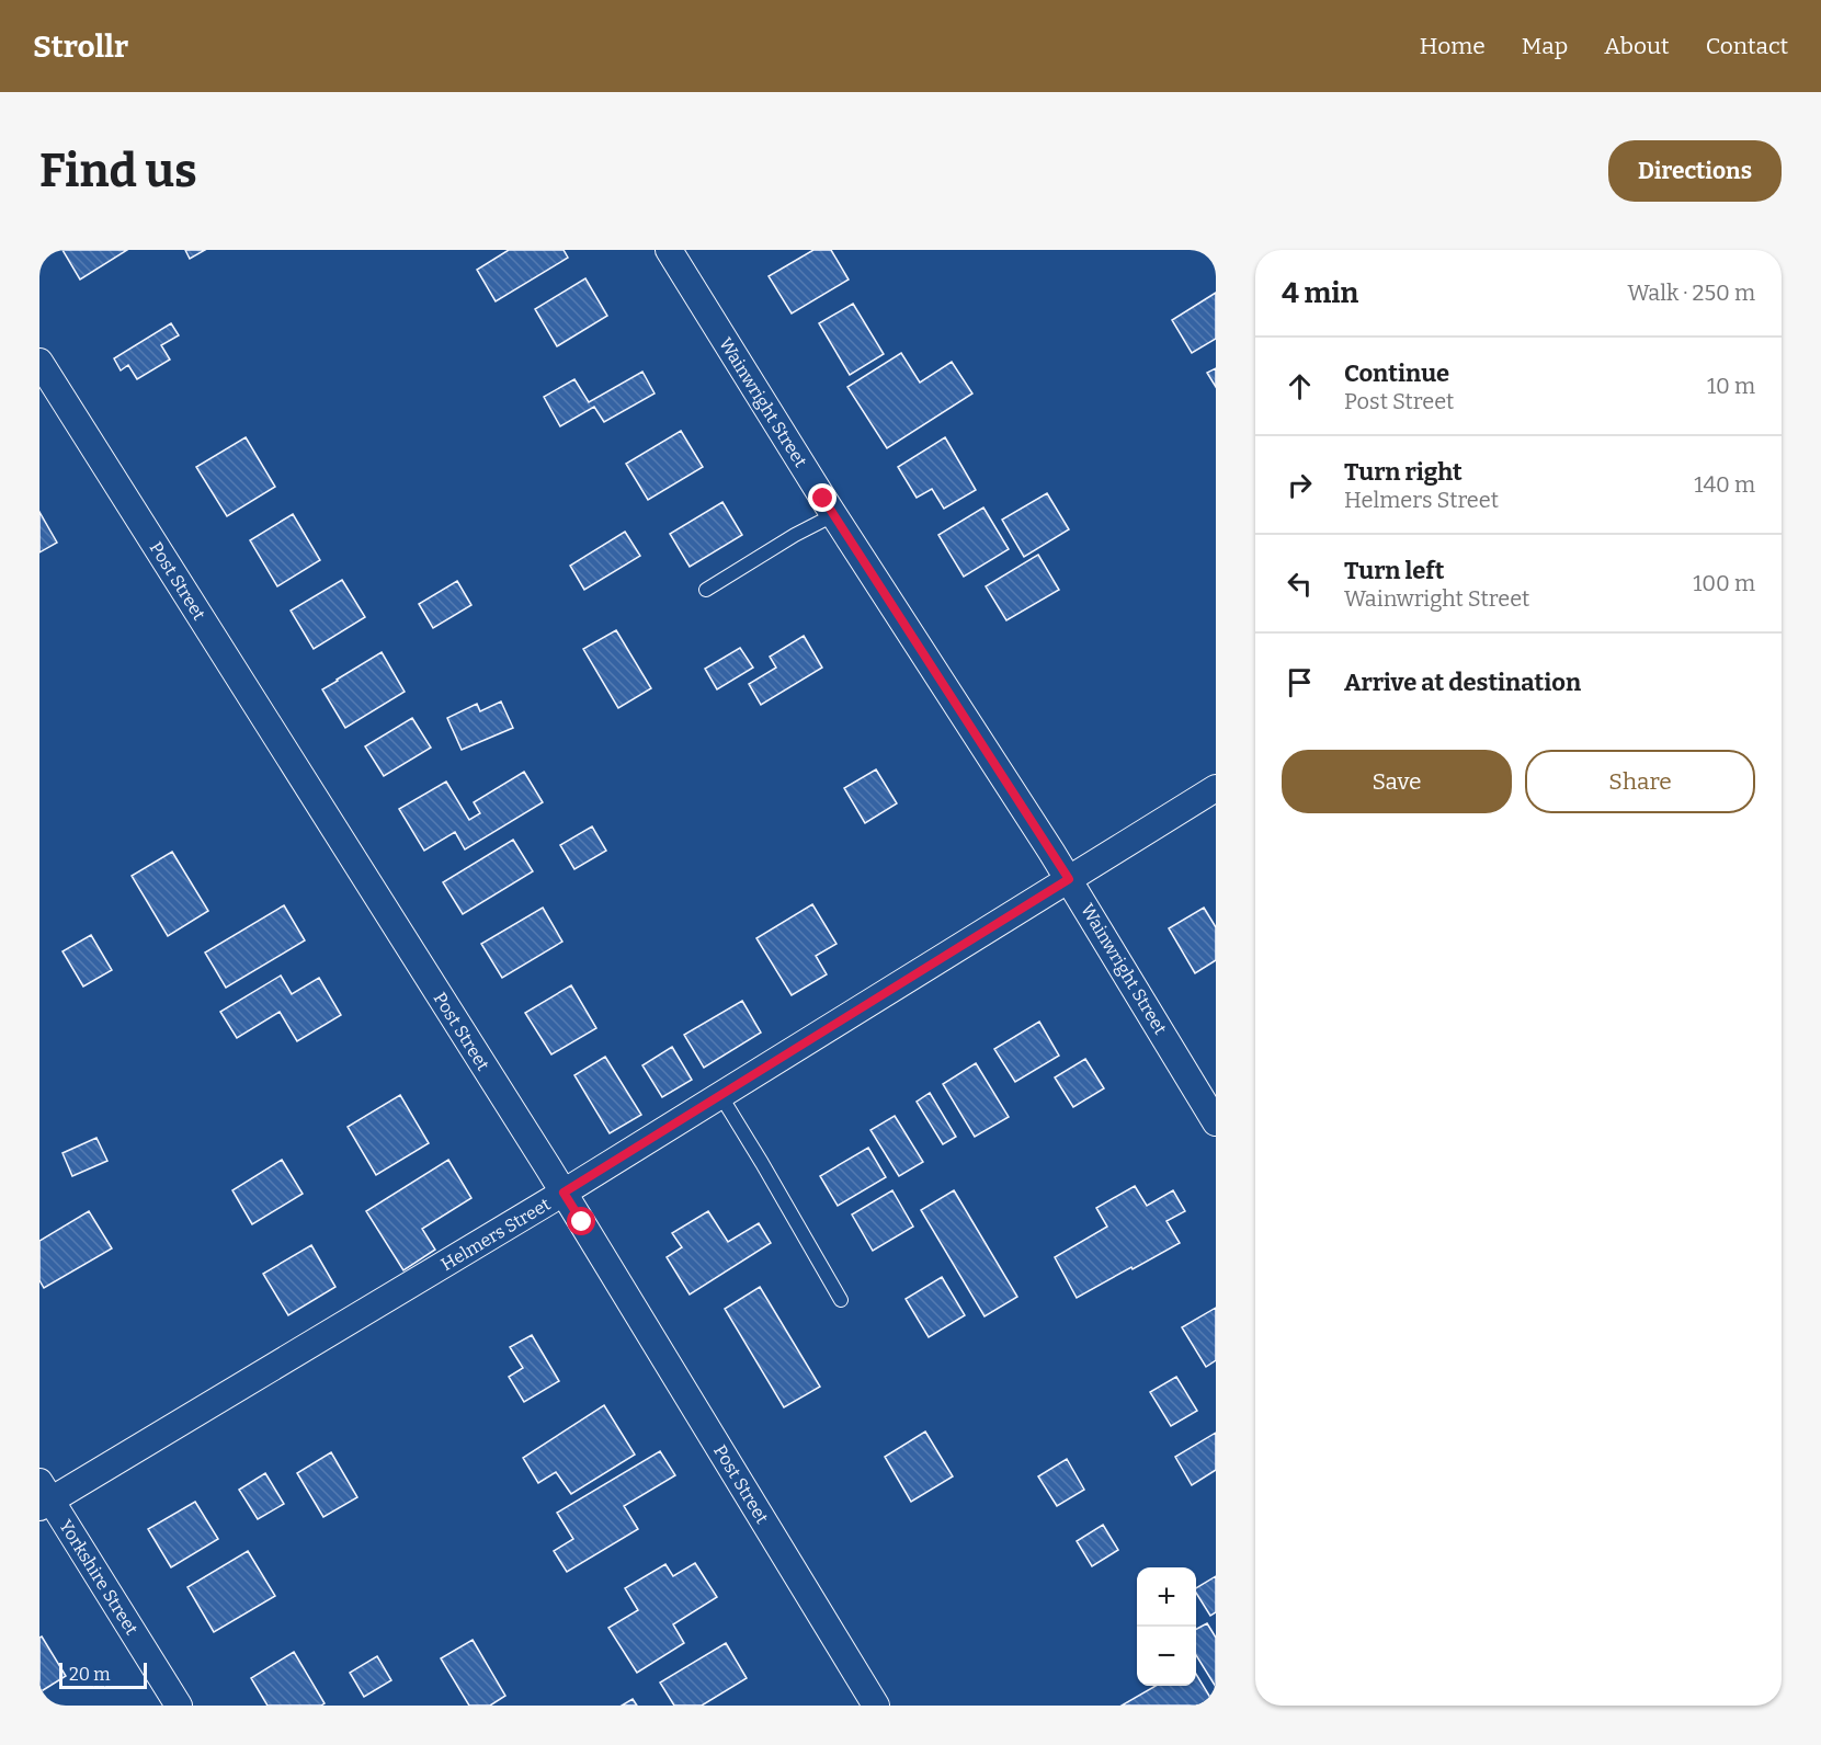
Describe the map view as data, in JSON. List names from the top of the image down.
{
  "streets": {
    "street": [
      "Wainwright Street",
      "Post Street",
      "Helmers Street",
      "Yorkshire Street"
    ]
  },
  "crossings": [
    ["Wainwright Street", "Helmers Street"],
    ["Post Street", "Helmers Street"],
    ["Helmers Street", "Yorkshire Street"]
  ],
  "scale_bar": "20 m",
  "page": {
    "header": "Strollr",
    "nav": [
      "Home",
      "Map",
      "About",
      "Contact"
    ],
    "buttons": [
      "Directions",
      ["Save", "Share"]
    ],
    "title": "Find us",
    "heading": ["4 min", "Walk · 250 m"],
    "list": [
      ["Continue", "Post Street", "10 m"],
      ["Turn right", "Helmers Street", "140 m"],
      ["Turn left", "Wainwright Street", "100 m"],
      "Arrive at destination"
    ],
    "map_buttons": ["+", "−"],
    "scale": "20 m"
  }
}
